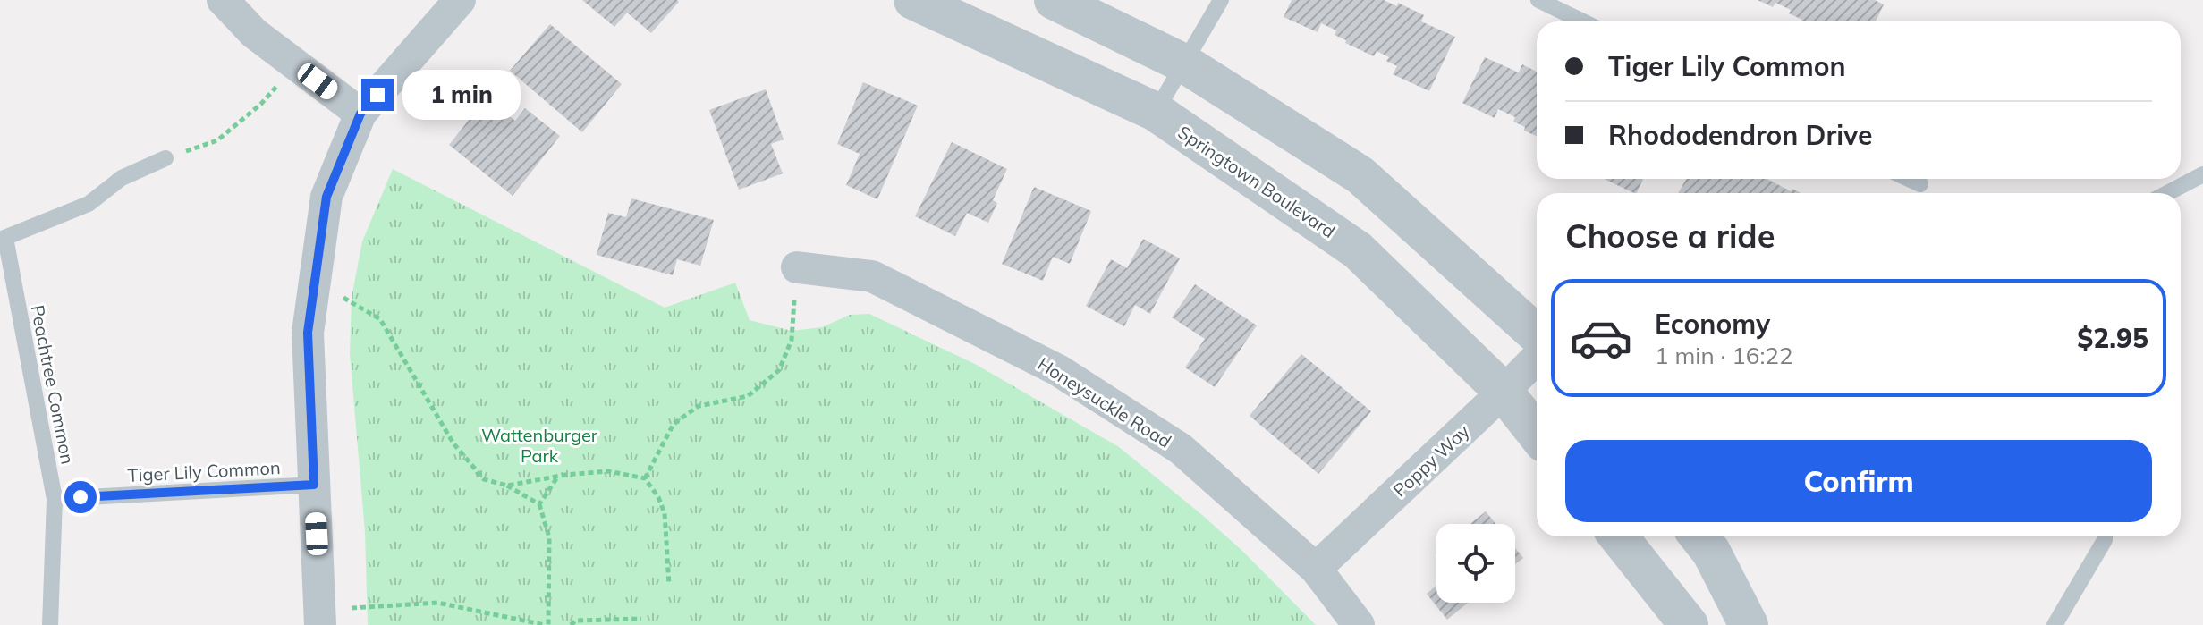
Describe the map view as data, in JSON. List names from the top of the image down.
{
  "streets": {
    "street": ["Springtown Boulevard", "Honeysuckle Road", "Poppy Way"],
    "lane": ["Peachtree Common", "Tiger Lily Common"]
  },
  "crossings": [
    ["Springtown Boulevard", "Poppy Way"],
    ["Peachtree Common", "Tiger Lily Common"],
    ["Honeysuckle Road", "Poppy Way"]
  ],
  "parks": ["Wattenburger Park"],
  "page": {
    "banner": ["Tiger Lily Common", "Rhododendron Drive"],
    "bubble": "1 min",
    "heading": "Choose a ride",
    "list": [
      {
        "name": "Economy",
        "note": "1 min · 16:22",
        "value": "$2.95"
      }
    ],
    "buttons": "Confirm"
  }
}
